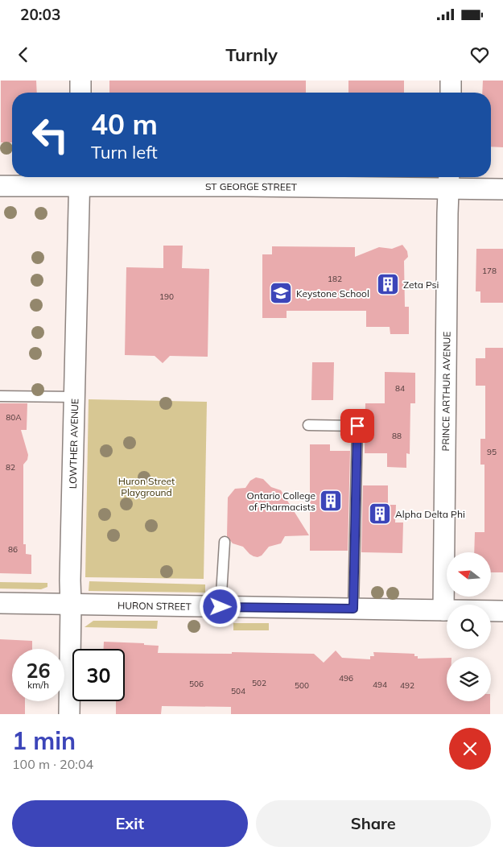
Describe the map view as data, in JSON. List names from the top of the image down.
{
  "streets": {
    "street": [
      "ST GEORGE STREET",
      "PRINCE ARTHUR AVENUE",
      "LOWTHER AVENUE",
      "HURON STREET"
    ]
  },
  "crossings": [
    ["ST GEORGE STREET", "PRINCE ARTHUR AVENUE"],
    ["ST GEORGE STREET", "LOWTHER AVENUE"],
    ["PRINCE ARTHUR AVENUE", "HURON STREET"],
    ["LOWTHER AVENUE", "HURON STREET"]
  ],
  "parks": ["Huron Street Playground"],
  "places": {
    "building": ["Zeta Psi", "Ontario College of Pharmacists", "Alpha Delta Phi"],
    "school or university": ["Keystone School"]
  },
  "house_numbers": [
    "178",
    "182",
    "190",
    "84",
    "80A",
    "88",
    "95",
    "82",
    "86",
    "496",
    "502",
    "506",
    "494",
    "500",
    "492",
    "504"
  ],
  "north": "left",
  "page": {
    "status": "20:03",
    "header": "Turnly",
    "turn": ["40 m", "Turn left"],
    "speed": "26 km/h",
    "limit": "30",
    "heading": ["1 min", "100 m · 20:04"],
    "buttons": ["Exit", "Share"]
  }
}
